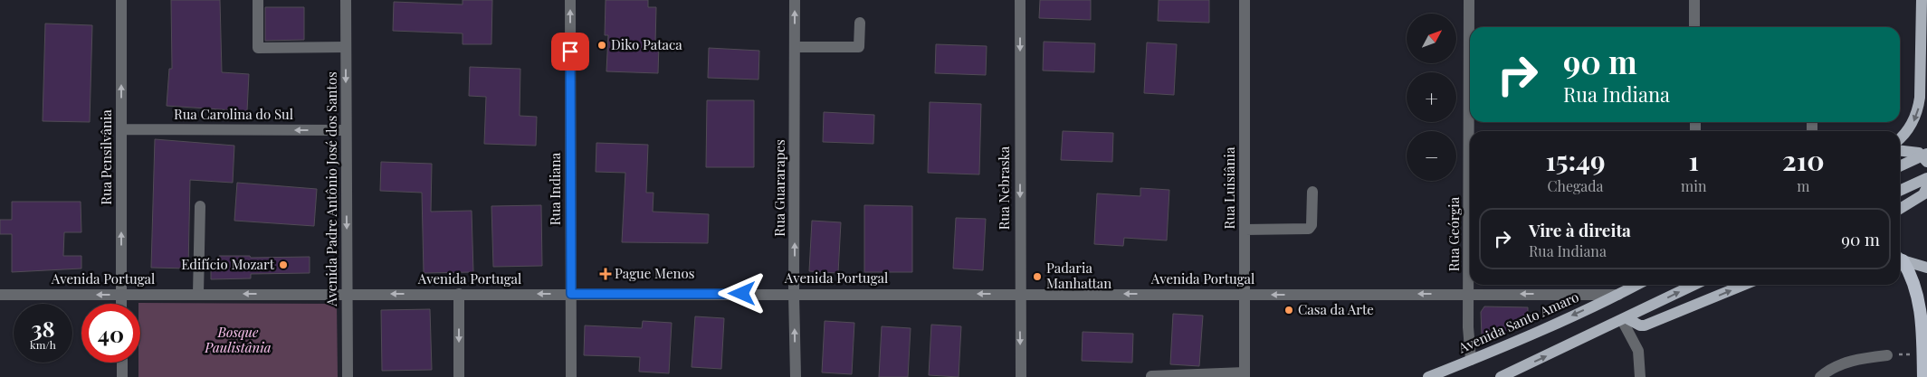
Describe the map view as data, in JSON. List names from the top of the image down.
{
  "streets": {
    "main road": ["Avenida Santo Amaro"],
    "street": [
      "Rua Carolina do Sul",
      "Rua Pensilvânia",
      "Rua Guararapes",
      "Rua Nebraska",
      "Rua Luisiânia",
      "Avenida Padre Antônio José dos Santos",
      "Rua Indiana",
      "Rua Geórgia",
      "Avenida Portugal"
    ]
  },
  "crossings": [
    ["Rua Carolina do Sul", "Rua Pensilvânia"],
    ["Rua Carolina do Sul", "Avenida Padre Antônio José dos Santos"],
    ["Rua Pensilvânia", "Avenida Portugal"],
    ["Rua Guararapes", "Avenida Portugal"],
    ["Rua Nebraska", "Avenida Portugal"],
    ["Rua Luisiânia", "Avenida Portugal"],
    ["Avenida Padre Antônio José dos Santos", "Avenida Portugal"],
    ["Rua Indiana", "Avenida Portugal"],
    ["Rua Geórgia", "Avenida Portugal"],
    ["Rua Geórgia", "Avenida Santo Amaro"],
    ["Avenida Portugal", "Avenida Santo Amaro"]
  ],
  "one_way": [
    "Rua Carolina do Sul",
    "Rua Pensilvânia",
    "Rua Guararapes",
    "Rua Nebraska",
    "Avenida Padre Antônio José dos Santos",
    "Rua Indiana",
    "Avenida Portugal"
  ],
  "parks": ["Bosque Paulistânia"],
  "places": {
    "other": [
      "Diko Pataca",
      "Edifício Mozart",
      "Padaria Manhattan",
      "Casa da Arte"
    ],
    "health": ["Pague Menos"]
  },
  "north": "top right",
  "page": {
    "map_buttons": ["+", "−"],
    "turn": ["90 m", "Rua Indiana"],
    "eta": [
      "15:49",
      "Chegada",
      "1",
      "min",
      "210",
      "m"
    ],
    "list": [
      {
        "name": "Vire à direita",
        "note": "Rua Indiana",
        "value": "90 m"
      }
    ],
    "speed": "38 km/h",
    "limit": "40"
  }
}
